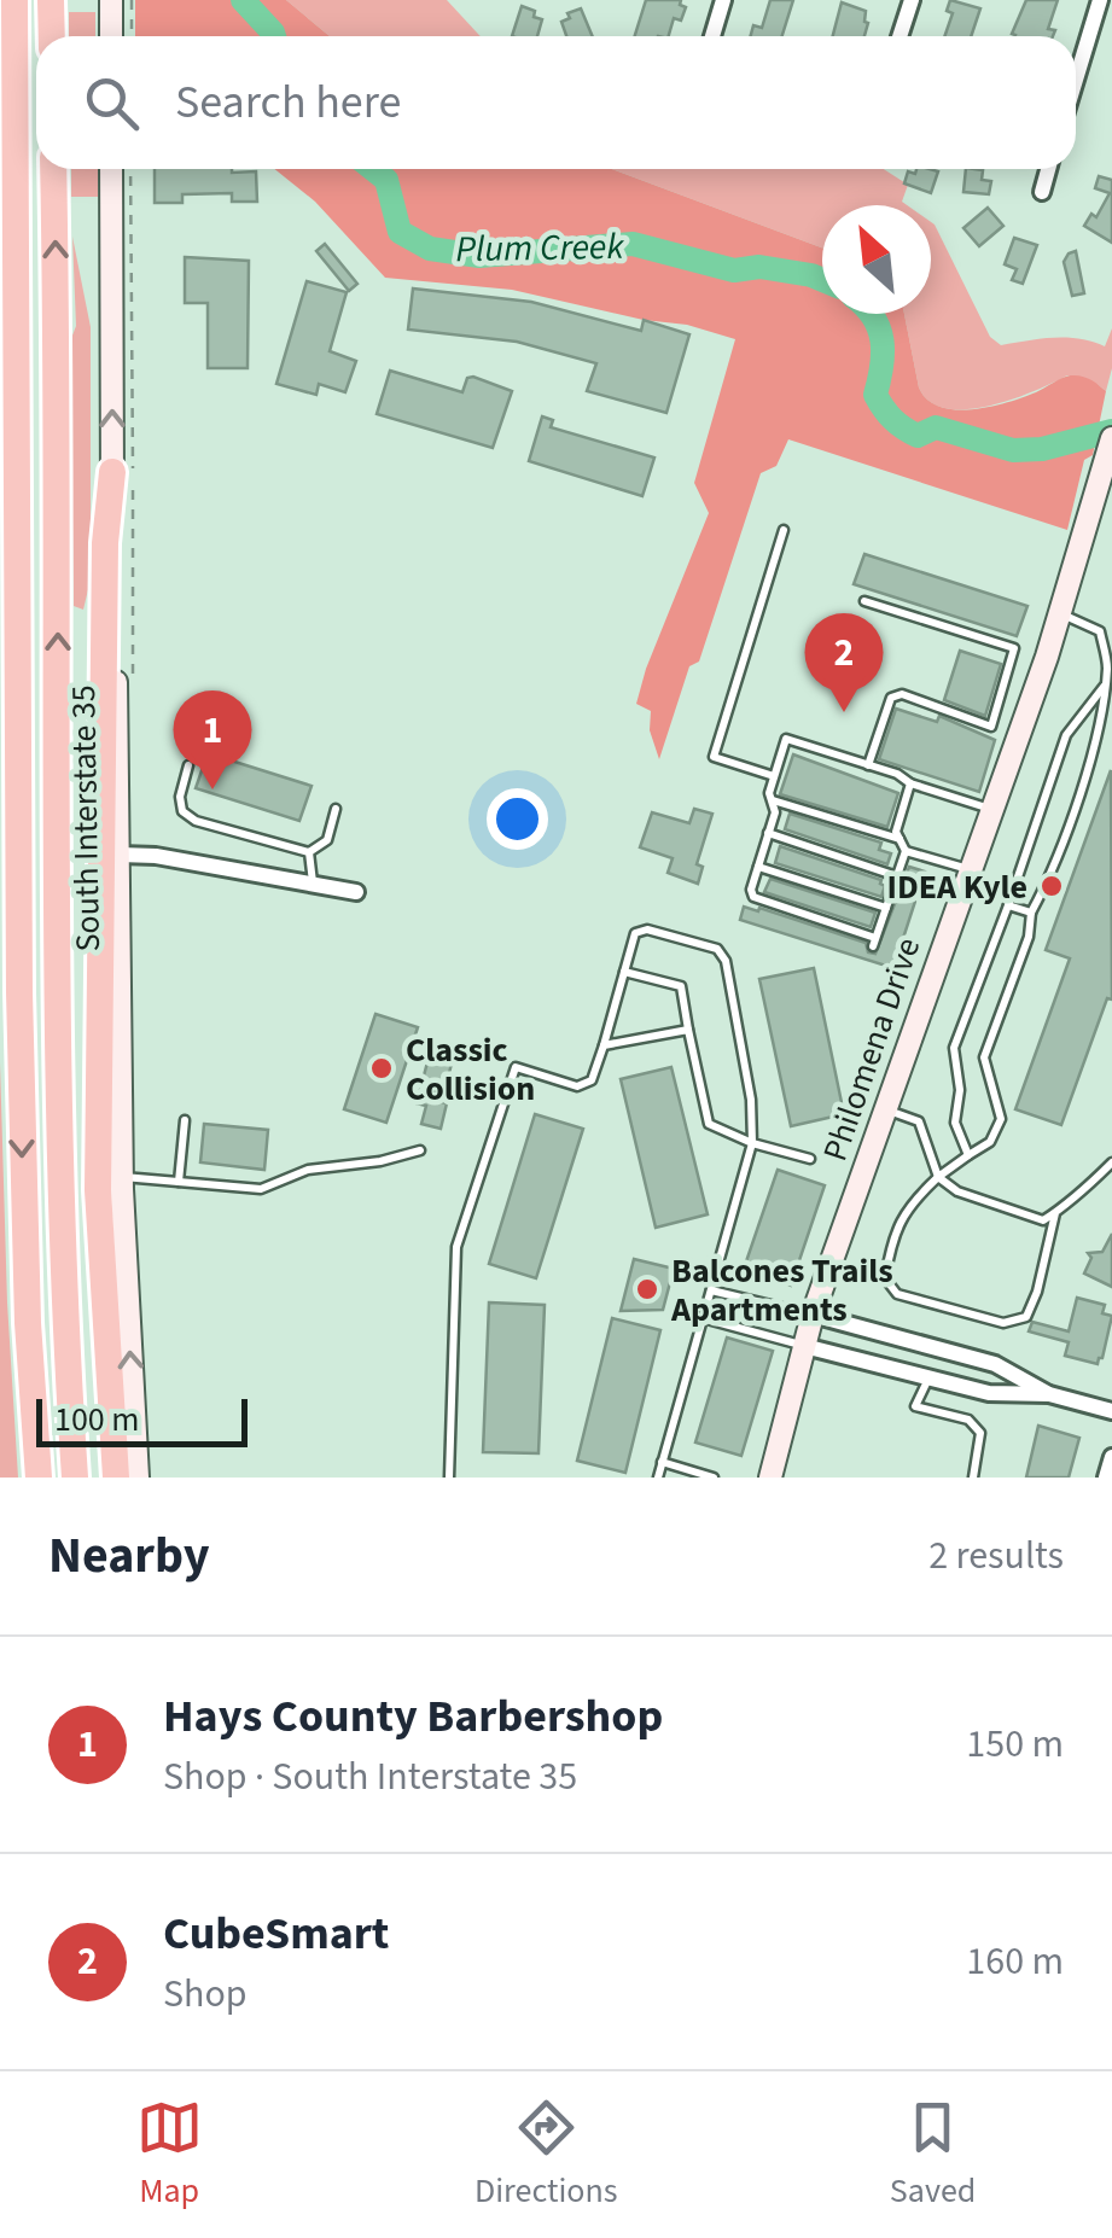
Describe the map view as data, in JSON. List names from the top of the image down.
{
  "streets": {
    "main road": ["South Interstate 35", "Philomena Drive"]
  },
  "one_way": ["South Interstate 35"],
  "water": ["Plum Creek"],
  "places": ["IDEA Kyle", "Classic Collision", "Balcones Trails Apartments"],
  "scale_bar": "100 m",
  "north": "top left",
  "page": {
    "search": "Search here",
    "pins": ["2", "1"],
    "scale": "100 m",
    "heading": ["Nearby", "2 results"],
    "list": [
      {
        "mark": "1",
        "name": "Hays County Barbershop",
        "note": "Shop · South Interstate 35",
        "value": "150 m"
      },
      {
        "mark": "2",
        "name": "CubeSmart",
        "note": "Shop",
        "value": "160 m"
      }
    ],
    "nav": ["Map", "Directions", "Saved"]
  }
}
